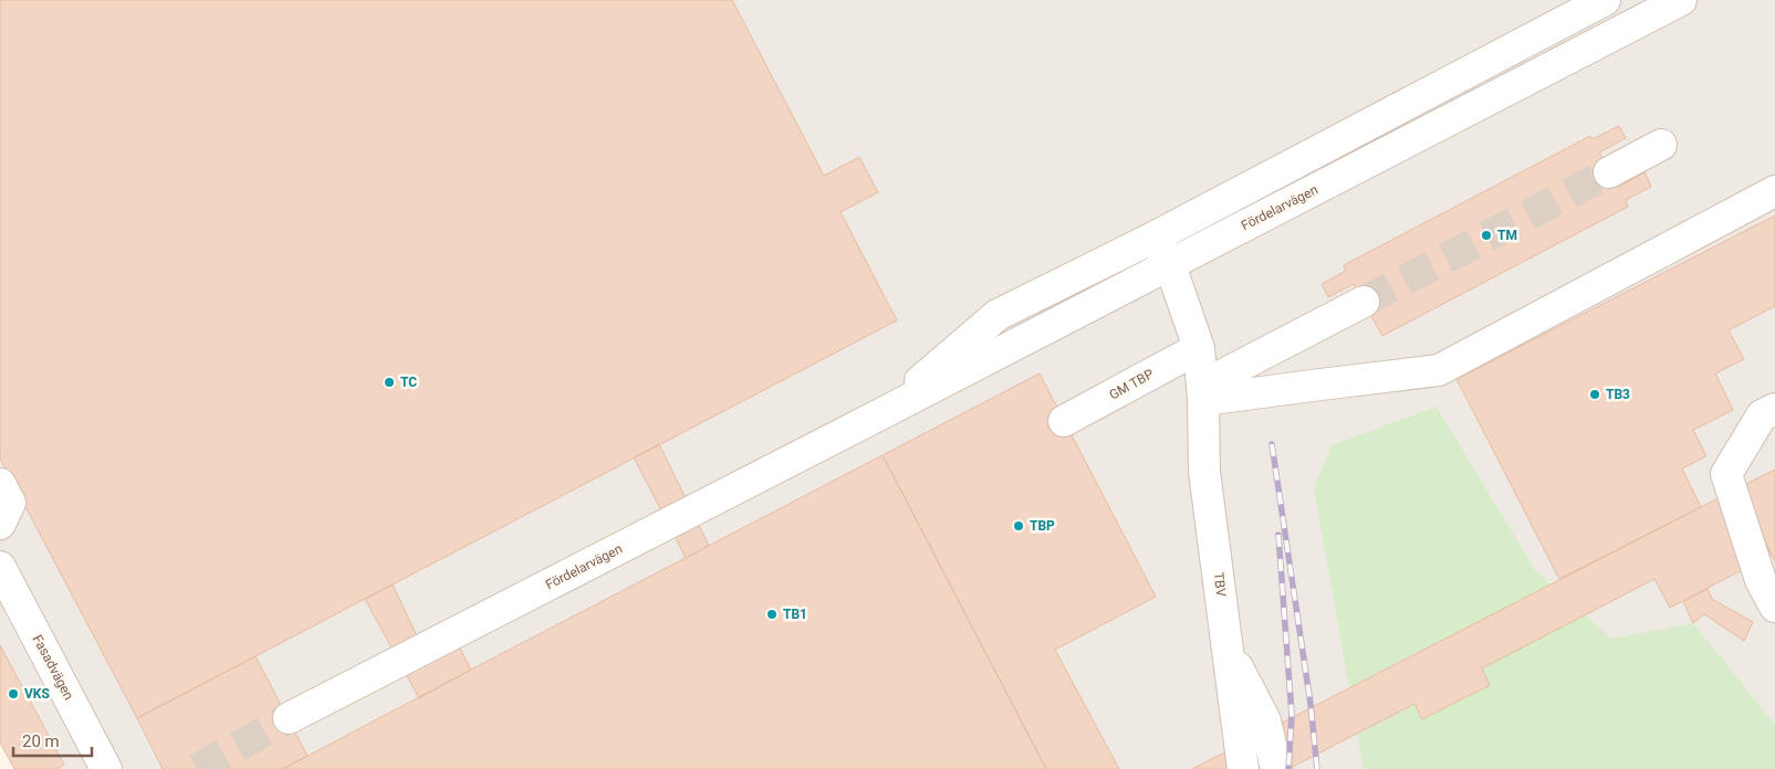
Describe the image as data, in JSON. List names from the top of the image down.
{
  "streets": {
    "street": [
      "Fördelarvägen",
      "GM TBP",
      "TBV",
      "Fasadvägen"
    ]
  },
  "crossings": [
    ["Fördelarvägen", "TBV"],
    ["GM TBP", "TBV"]
  ],
  "places": [
    "TM",
    "TC",
    "TB3",
    "TBP",
    "TB1",
    "VKS"
  ],
  "scale_bar": "20 m"
}
